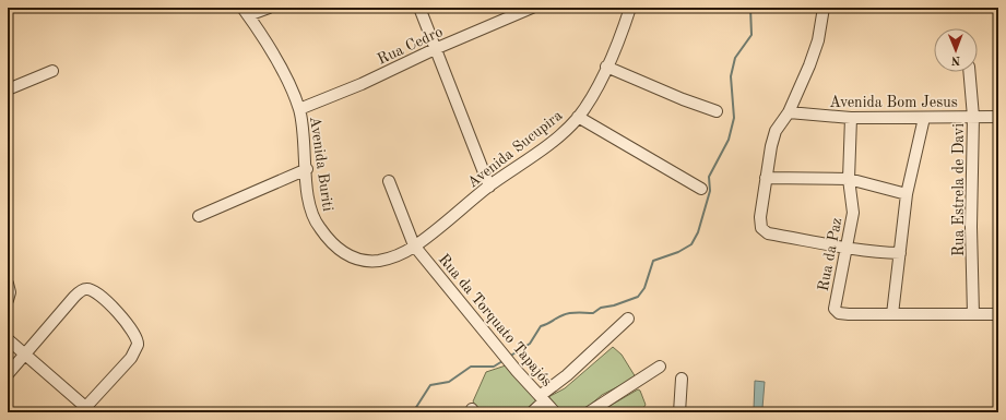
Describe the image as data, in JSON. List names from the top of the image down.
{
  "streets": {
    "street": [
      "Rua Cedro",
      "Avenida Bom Jesus",
      "Avenida Sucupira",
      "Avenida Buriti",
      "Rua Estrela de Davi",
      "Rua da Paz",
      "Rua da Torquato Tapajós"
    ]
  },
  "crossings": [
    ["Rua Cedro", "Avenida Buriti"],
    ["Avenida Bom Jesus", "Rua Estrela de Davi"],
    ["Avenida Bom Jesus", "Rua da Paz"],
    ["Avenida Sucupira", "Avenida Buriti"],
    ["Avenida Sucupira", "Rua da Torquato Tapajós"],
    ["Avenida Buriti", "Rua da Torquato Tapajós"],
    ["Rua Estrela de Davi", "Rua da Paz"]
  ],
  "north": "bottom"
}
